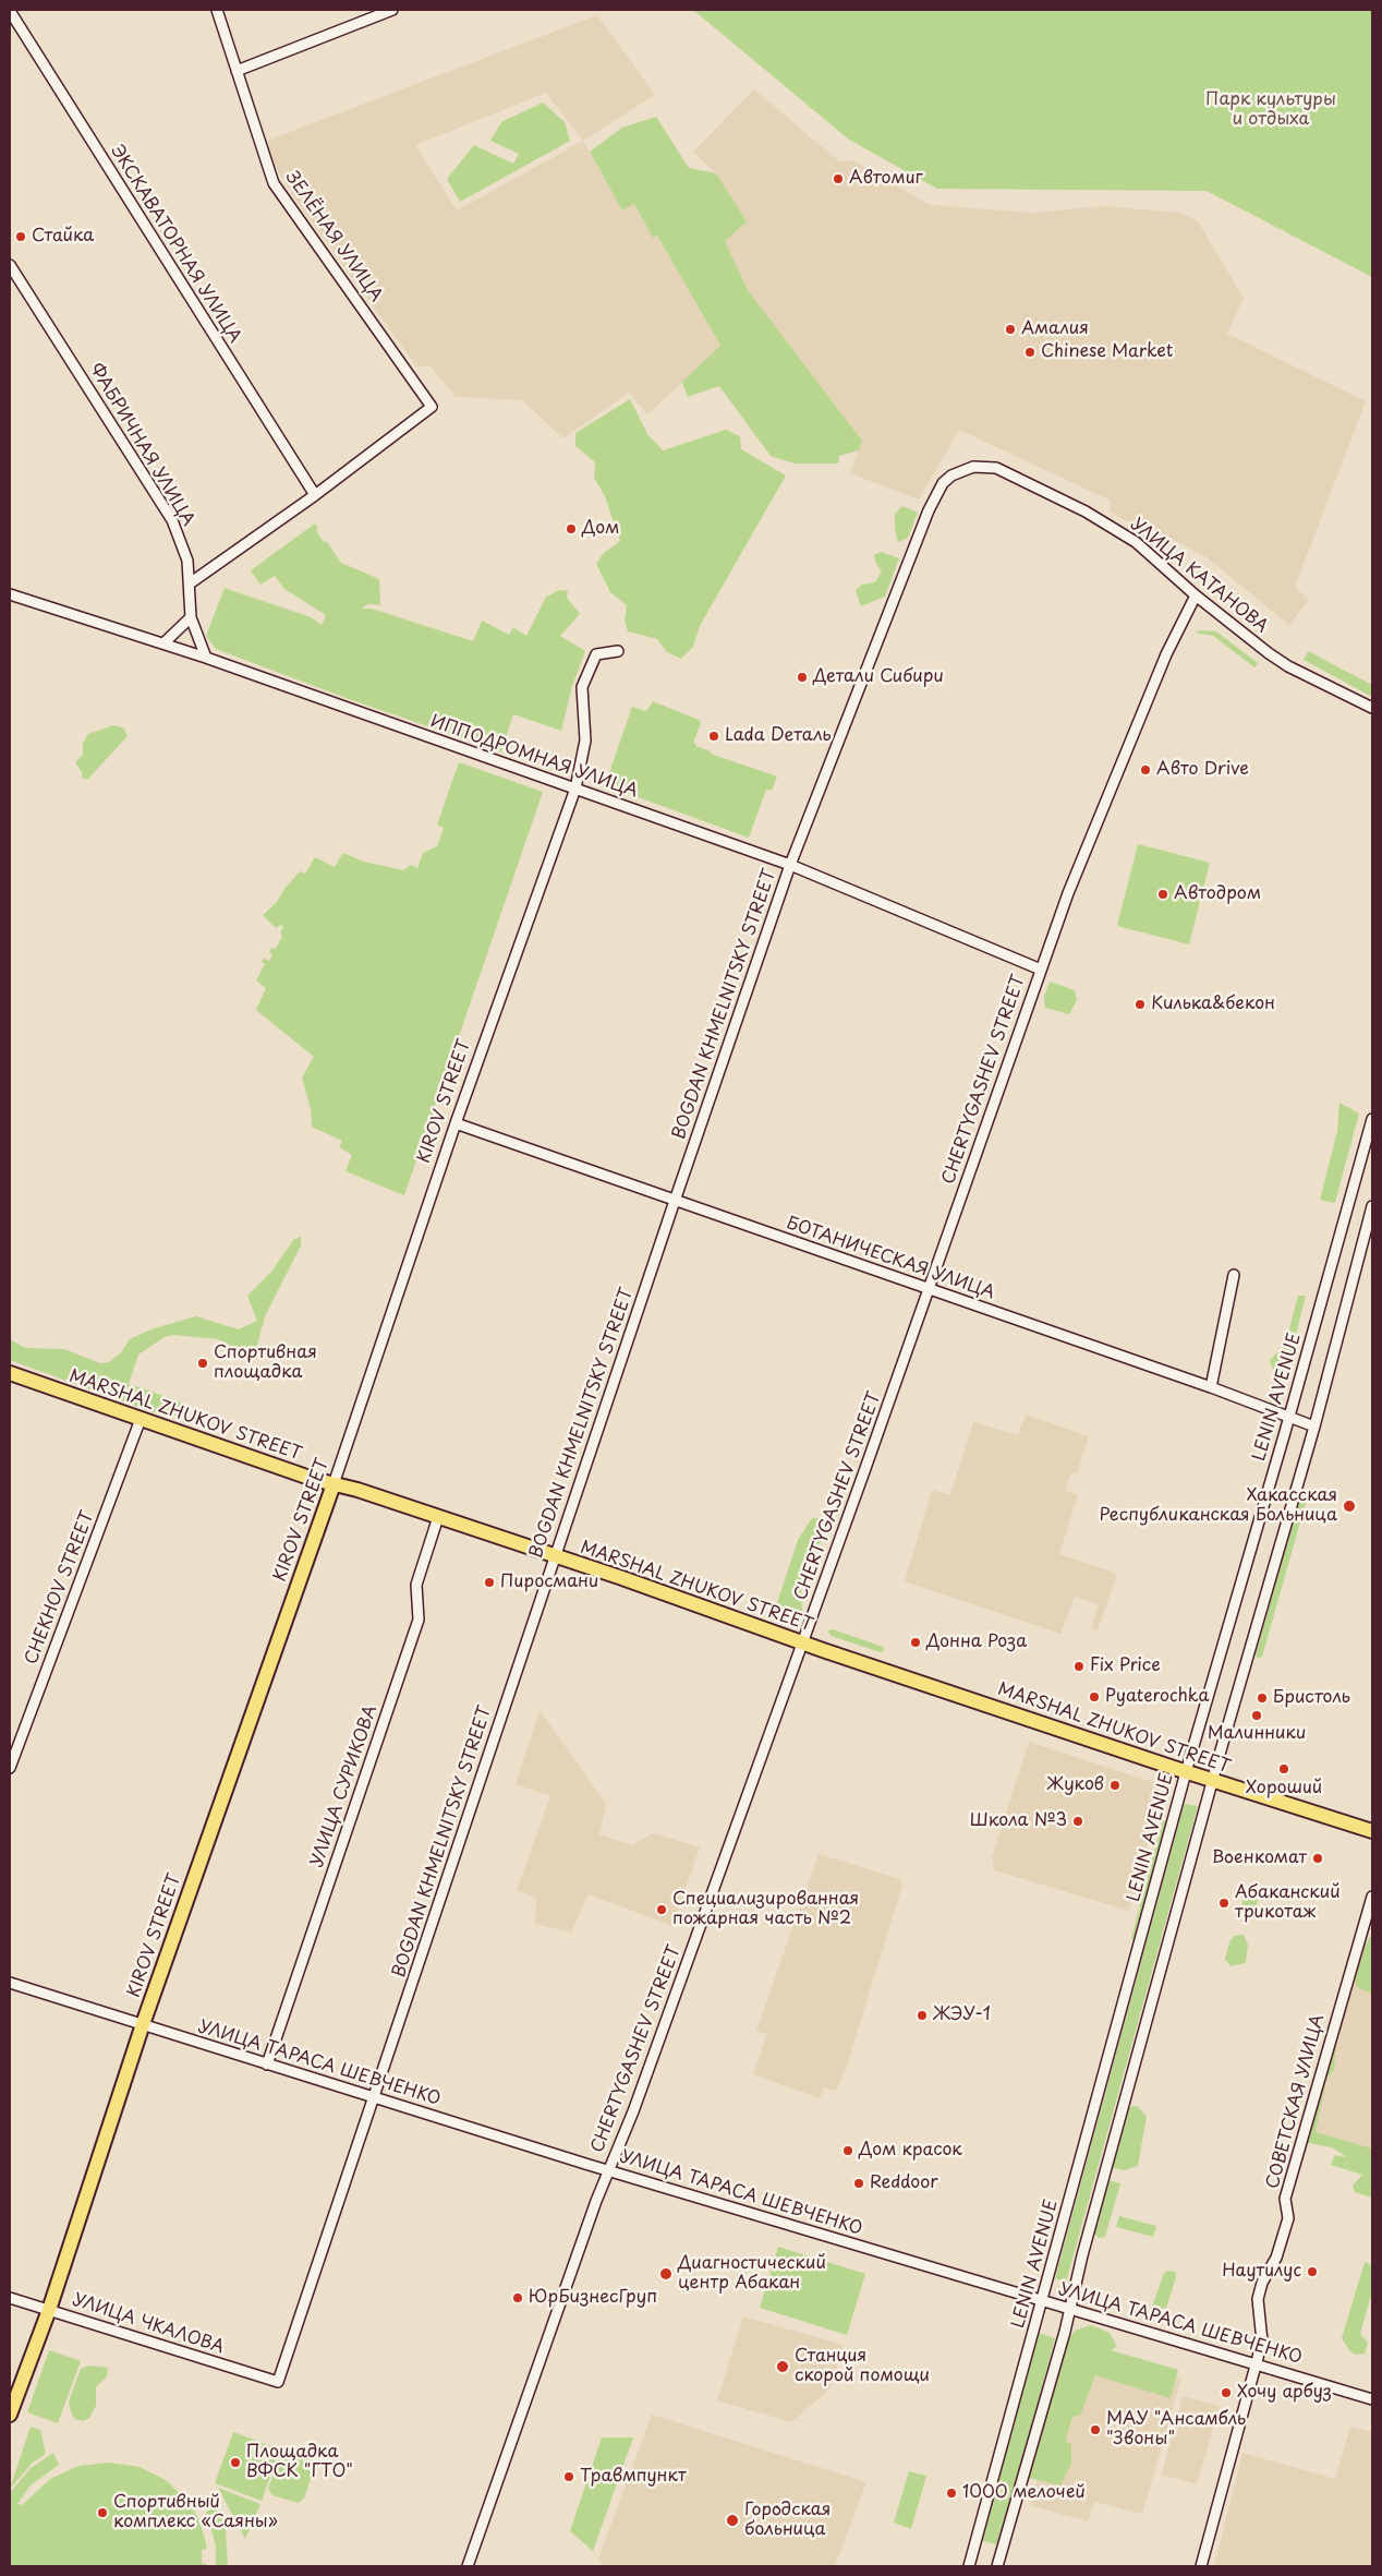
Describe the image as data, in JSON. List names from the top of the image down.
{
  "streets": {
    "main road": ["KIROV STREET", "MARSHAL ZHUKOV STREET"],
    "street": [
      "ЗЕЛЁНАЯ УЛИЦА",
      "ЭКСКАВАТОРНАЯ УЛИЦА",
      "ФАБРИЧНАЯ УЛИЦА",
      "УЛИЦА КАТАНОВА",
      "ИППОДРОМНАЯ УЛИЦА",
      "BOGDAN KHMELNITSKY STREET",
      "CHERTYGASHEV STREET",
      "БОТАНИЧЕСКАЯ УЛИЦА",
      "LENIN AVENUE",
      "CHEKHOV STREET",
      "УЛИЦА СУРИКОВА",
      "УЛИЦА ТАРАСА ШЕВЧЕНКО",
      "СОВЕТСКАЯ УЛИЦА",
      "УЛИЦА ЧКАЛОВА"
    ]
  },
  "crossings": [
    ["ЗЕЛЁНАЯ УЛИЦА", "ЭКСКАВАТОРНАЯ УЛИЦА"],
    ["ФАБРИЧНАЯ УЛИЦА", "ИППОДРОМНАЯ УЛИЦА"],
    ["УЛИЦА КАТАНОВА", "BOGDAN KHMELNITSKY STREET"],
    ["УЛИЦА КАТАНОВА", "CHERTYGASHEV STREET"],
    ["ИППОДРОМНАЯ УЛИЦА", "BOGDAN KHMELNITSKY STREET"],
    ["ИППОДРОМНАЯ УЛИЦА", "CHERTYGASHEV STREET"],
    ["ИППОДРОМНАЯ УЛИЦА", "KIROV STREET"],
    ["BOGDAN KHMELNITSKY STREET", "БОТАНИЧЕСКАЯ УЛИЦА"],
    ["BOGDAN KHMELNITSKY STREET", "MARSHAL ZHUKOV STREET"],
    ["BOGDAN KHMELNITSKY STREET", "УЛИЦА ТАРАСА ШЕВЧЕНКО"],
    ["BOGDAN KHMELNITSKY STREET", "УЛИЦА ЧКАЛОВА"],
    ["CHERTYGASHEV STREET", "БОТАНИЧЕСКАЯ УЛИЦА"],
    ["CHERTYGASHEV STREET", "MARSHAL ZHUKOV STREET"],
    ["CHERTYGASHEV STREET", "УЛИЦА ТАРАСА ШЕВЧЕНКО"],
    ["KIROV STREET", "БОТАНИЧЕСКАЯ УЛИЦА"],
    ["KIROV STREET", "MARSHAL ZHUKOV STREET"],
    ["KIROV STREET", "УЛИЦА ТАРАСА ШЕВЧЕНКО"],
    ["KIROV STREET", "УЛИЦА ЧКАЛОВА"],
    ["БОТАНИЧЕСКАЯ УЛИЦА", "LENIN AVENUE"],
    ["LENIN AVENUE", "MARSHAL ZHUKOV STREET"],
    ["LENIN AVENUE", "УЛИЦА ТАРАСА ШЕВЧЕНКО"],
    ["MARSHAL ZHUKOV STREET", "CHEKHOV STREET"],
    ["MARSHAL ZHUKOV STREET", "УЛИЦА СУРИКОВА"],
    ["УЛИЦА СУРИКОВА", "УЛИЦА ТАРАСА ШЕВЧЕНКО"],
    ["УЛИЦА ТАРАСА ШЕВЧЕНКО", "СОВЕТСКАЯ УЛИЦА"]
  ],
  "parks": ["Парк культуры и отдыха"],
  "places": [
    "Автомиг",
    "Стайка",
    "Амалия",
    "Chinese Market",
    "Дом",
    "Детали Сибири",
    "Lada Dеталь",
    "Авто Drive",
    "Автодром",
    "Килька&бекон",
    "Спортивная площадка",
    "Хакасская Республиканская Больница",
    "Пиросмани",
    "Донна Роза",
    "Fix Price",
    "Pyaterochka",
    "Бристоль",
    "Малинники",
    "Хороший",
    "Жуков",
    "Школа №3",
    "Военкомат",
    "Абаканский трикотаж",
    "Специализированная пожарная часть №2",
    "ЖЭУ-1",
    "Дом красок",
    "Reddoor",
    "Наутилус",
    "Диагностический центр Абакан",
    "ЮрБизнесГруп",
    "Станция скорой помощи",
    "Хочу арбуз",
    "МАУ \"Ансамбль \"Звоны\"",
    "Площадка ВФСК \"ГТО\"",
    "Травмпункт",
    "1000 мелочей",
    "Спортивный комплекс «Саяны»",
    "Городская больница"
  ]
}
